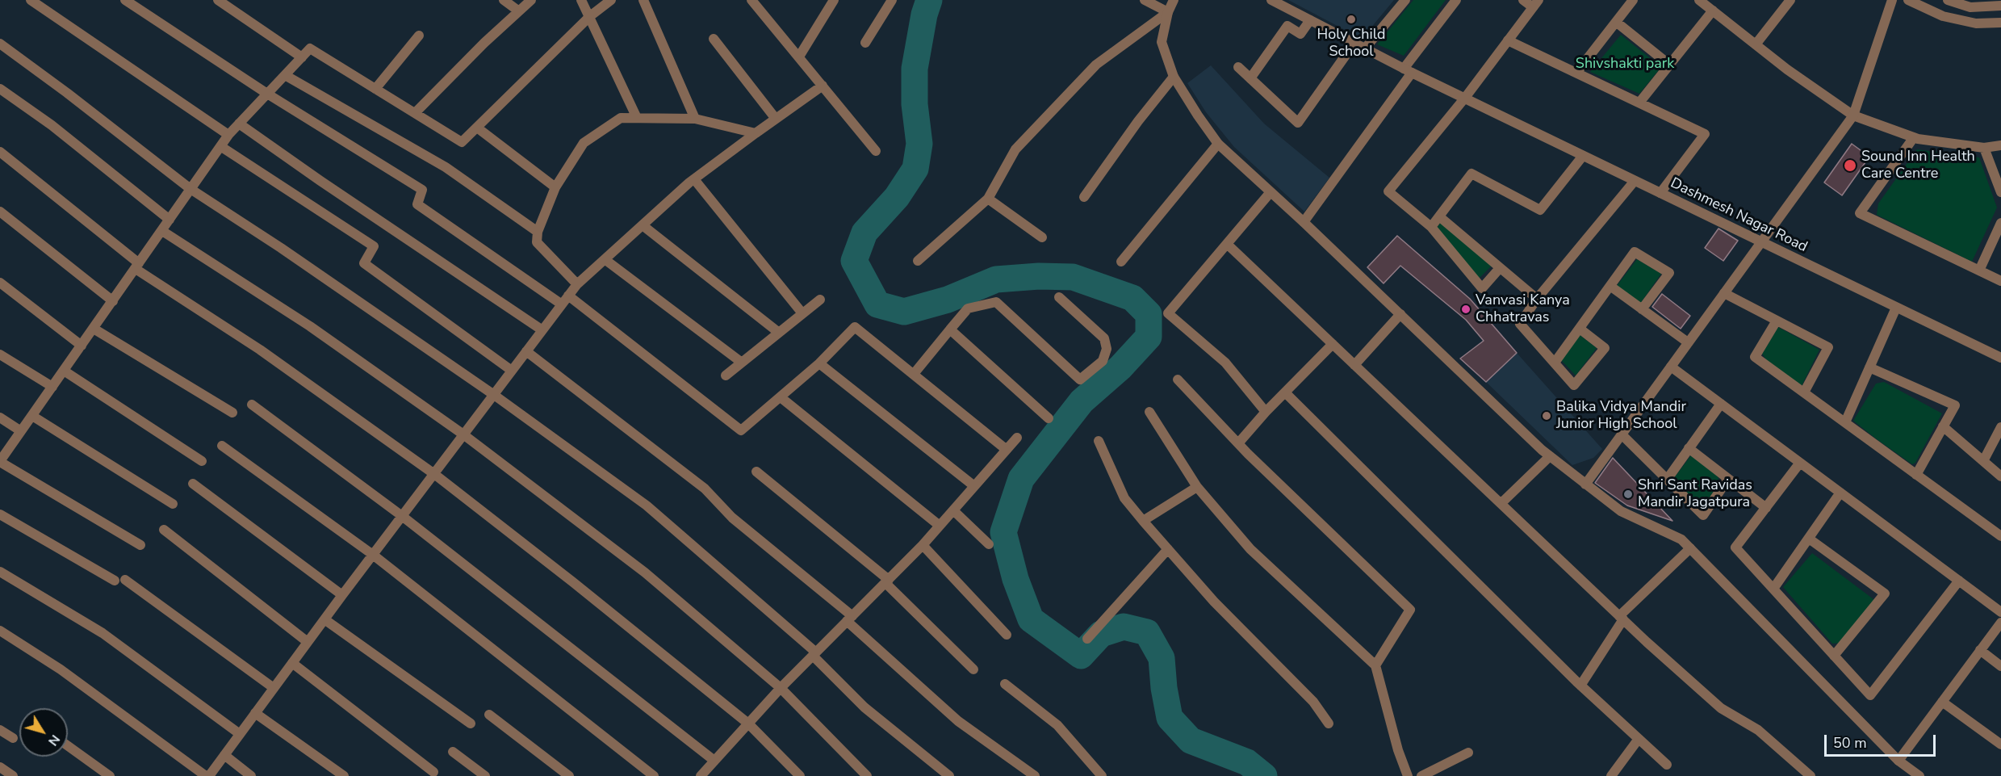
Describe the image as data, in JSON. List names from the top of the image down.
{
  "streets": {
    "street": ["Dashmesh Nagar Road"]
  },
  "parks": ["Shivshakti park"],
  "places": [
    "Holy Child School",
    "Sound Inn Health Care Centre",
    "Vanvasi Kanya Chhatravas",
    "Balika Vidya Mandir Junior High School",
    "Shri Sant Ravidas Mandir Jagatpura"
  ],
  "scale_bar": "50 m",
  "north": "bottom right"
}
